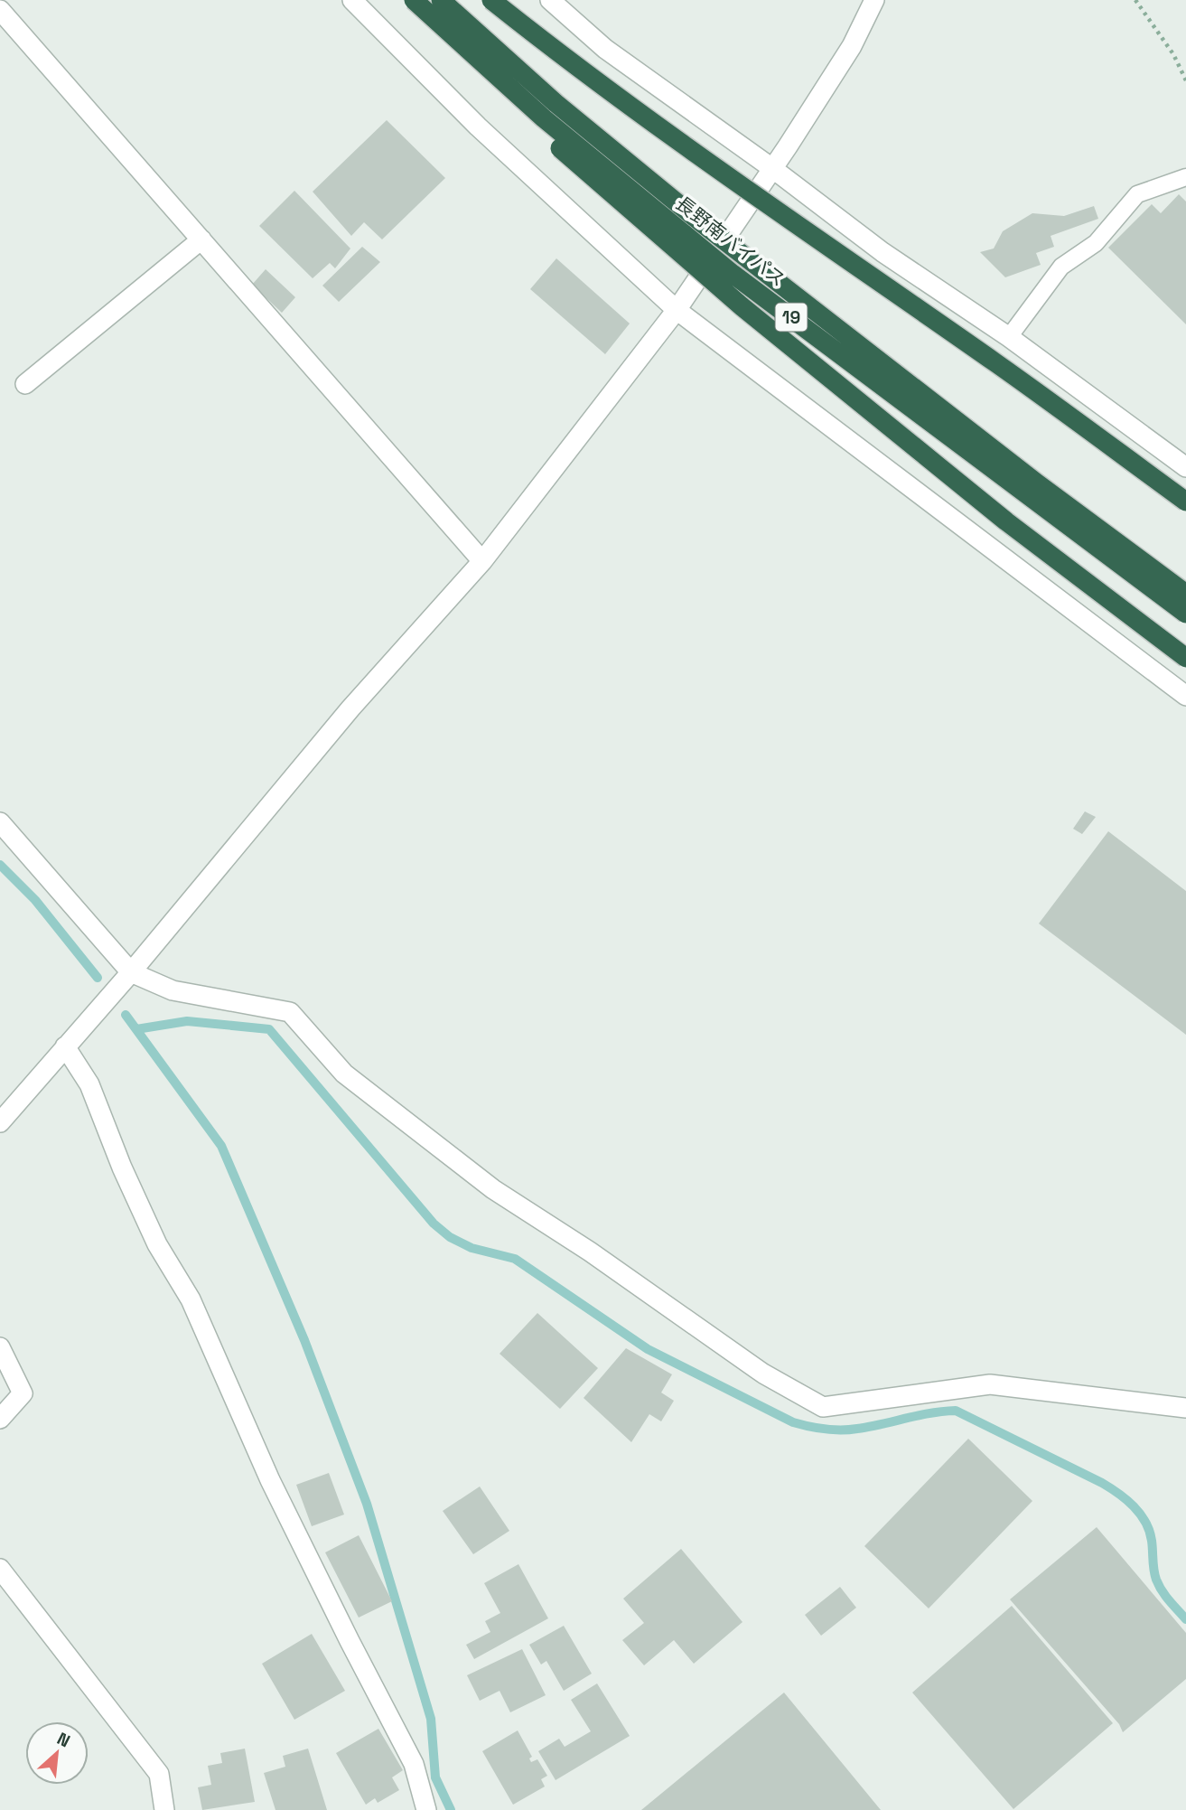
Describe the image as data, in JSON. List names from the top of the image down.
{
  "streets": {
    "highway": ["長野南バイパス", "19"]
  },
  "crossings": [
    ["長野南バイパス", "19"]
  ],
  "north": "top right"
}
